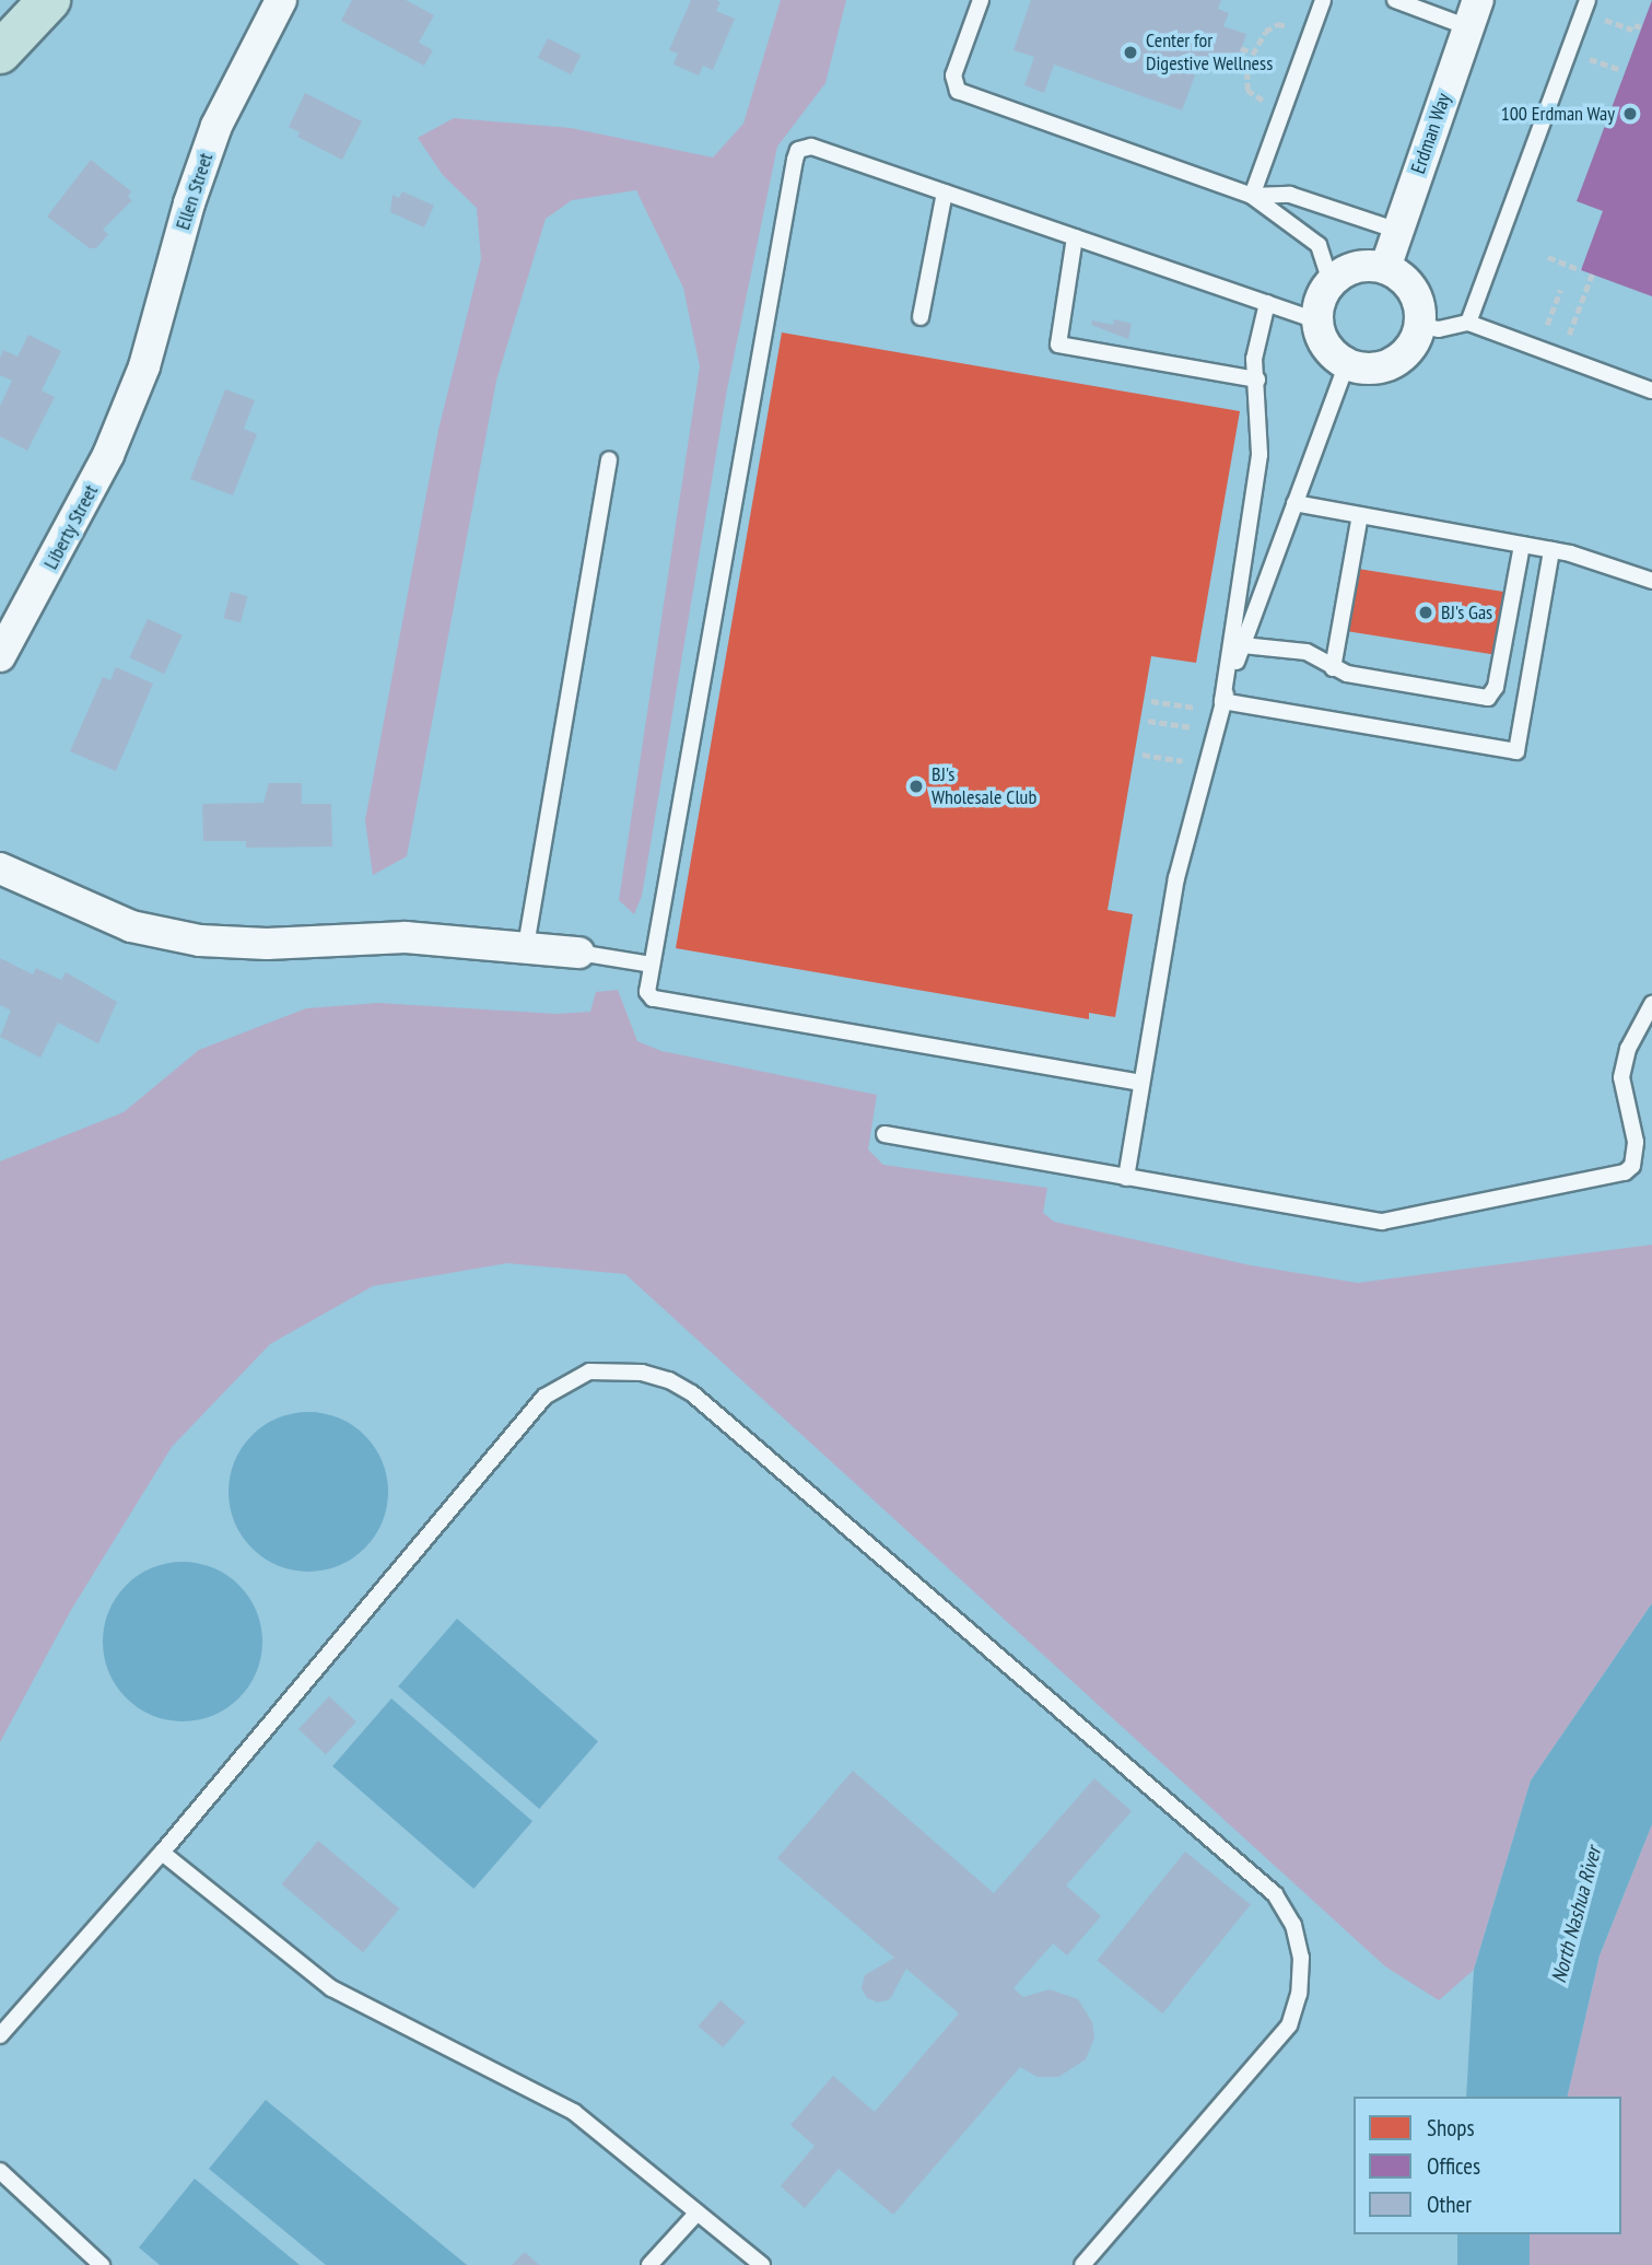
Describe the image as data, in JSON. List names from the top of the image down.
{
  "streets": {
    "street": ["Erdman Way", "Ellen Street", "Liberty Street"]
  },
  "crossings": [
    ["Ellen Street", "Liberty Street"]
  ],
  "water": ["North Nashua River"],
  "places": [
    "Center for Digestive Wellness",
    "100 Erdman Way",
    "BJ's Gas",
    "BJ's Wholesale Club"
  ],
  "legend": ["Shops", "Offices", "Other"]
}
